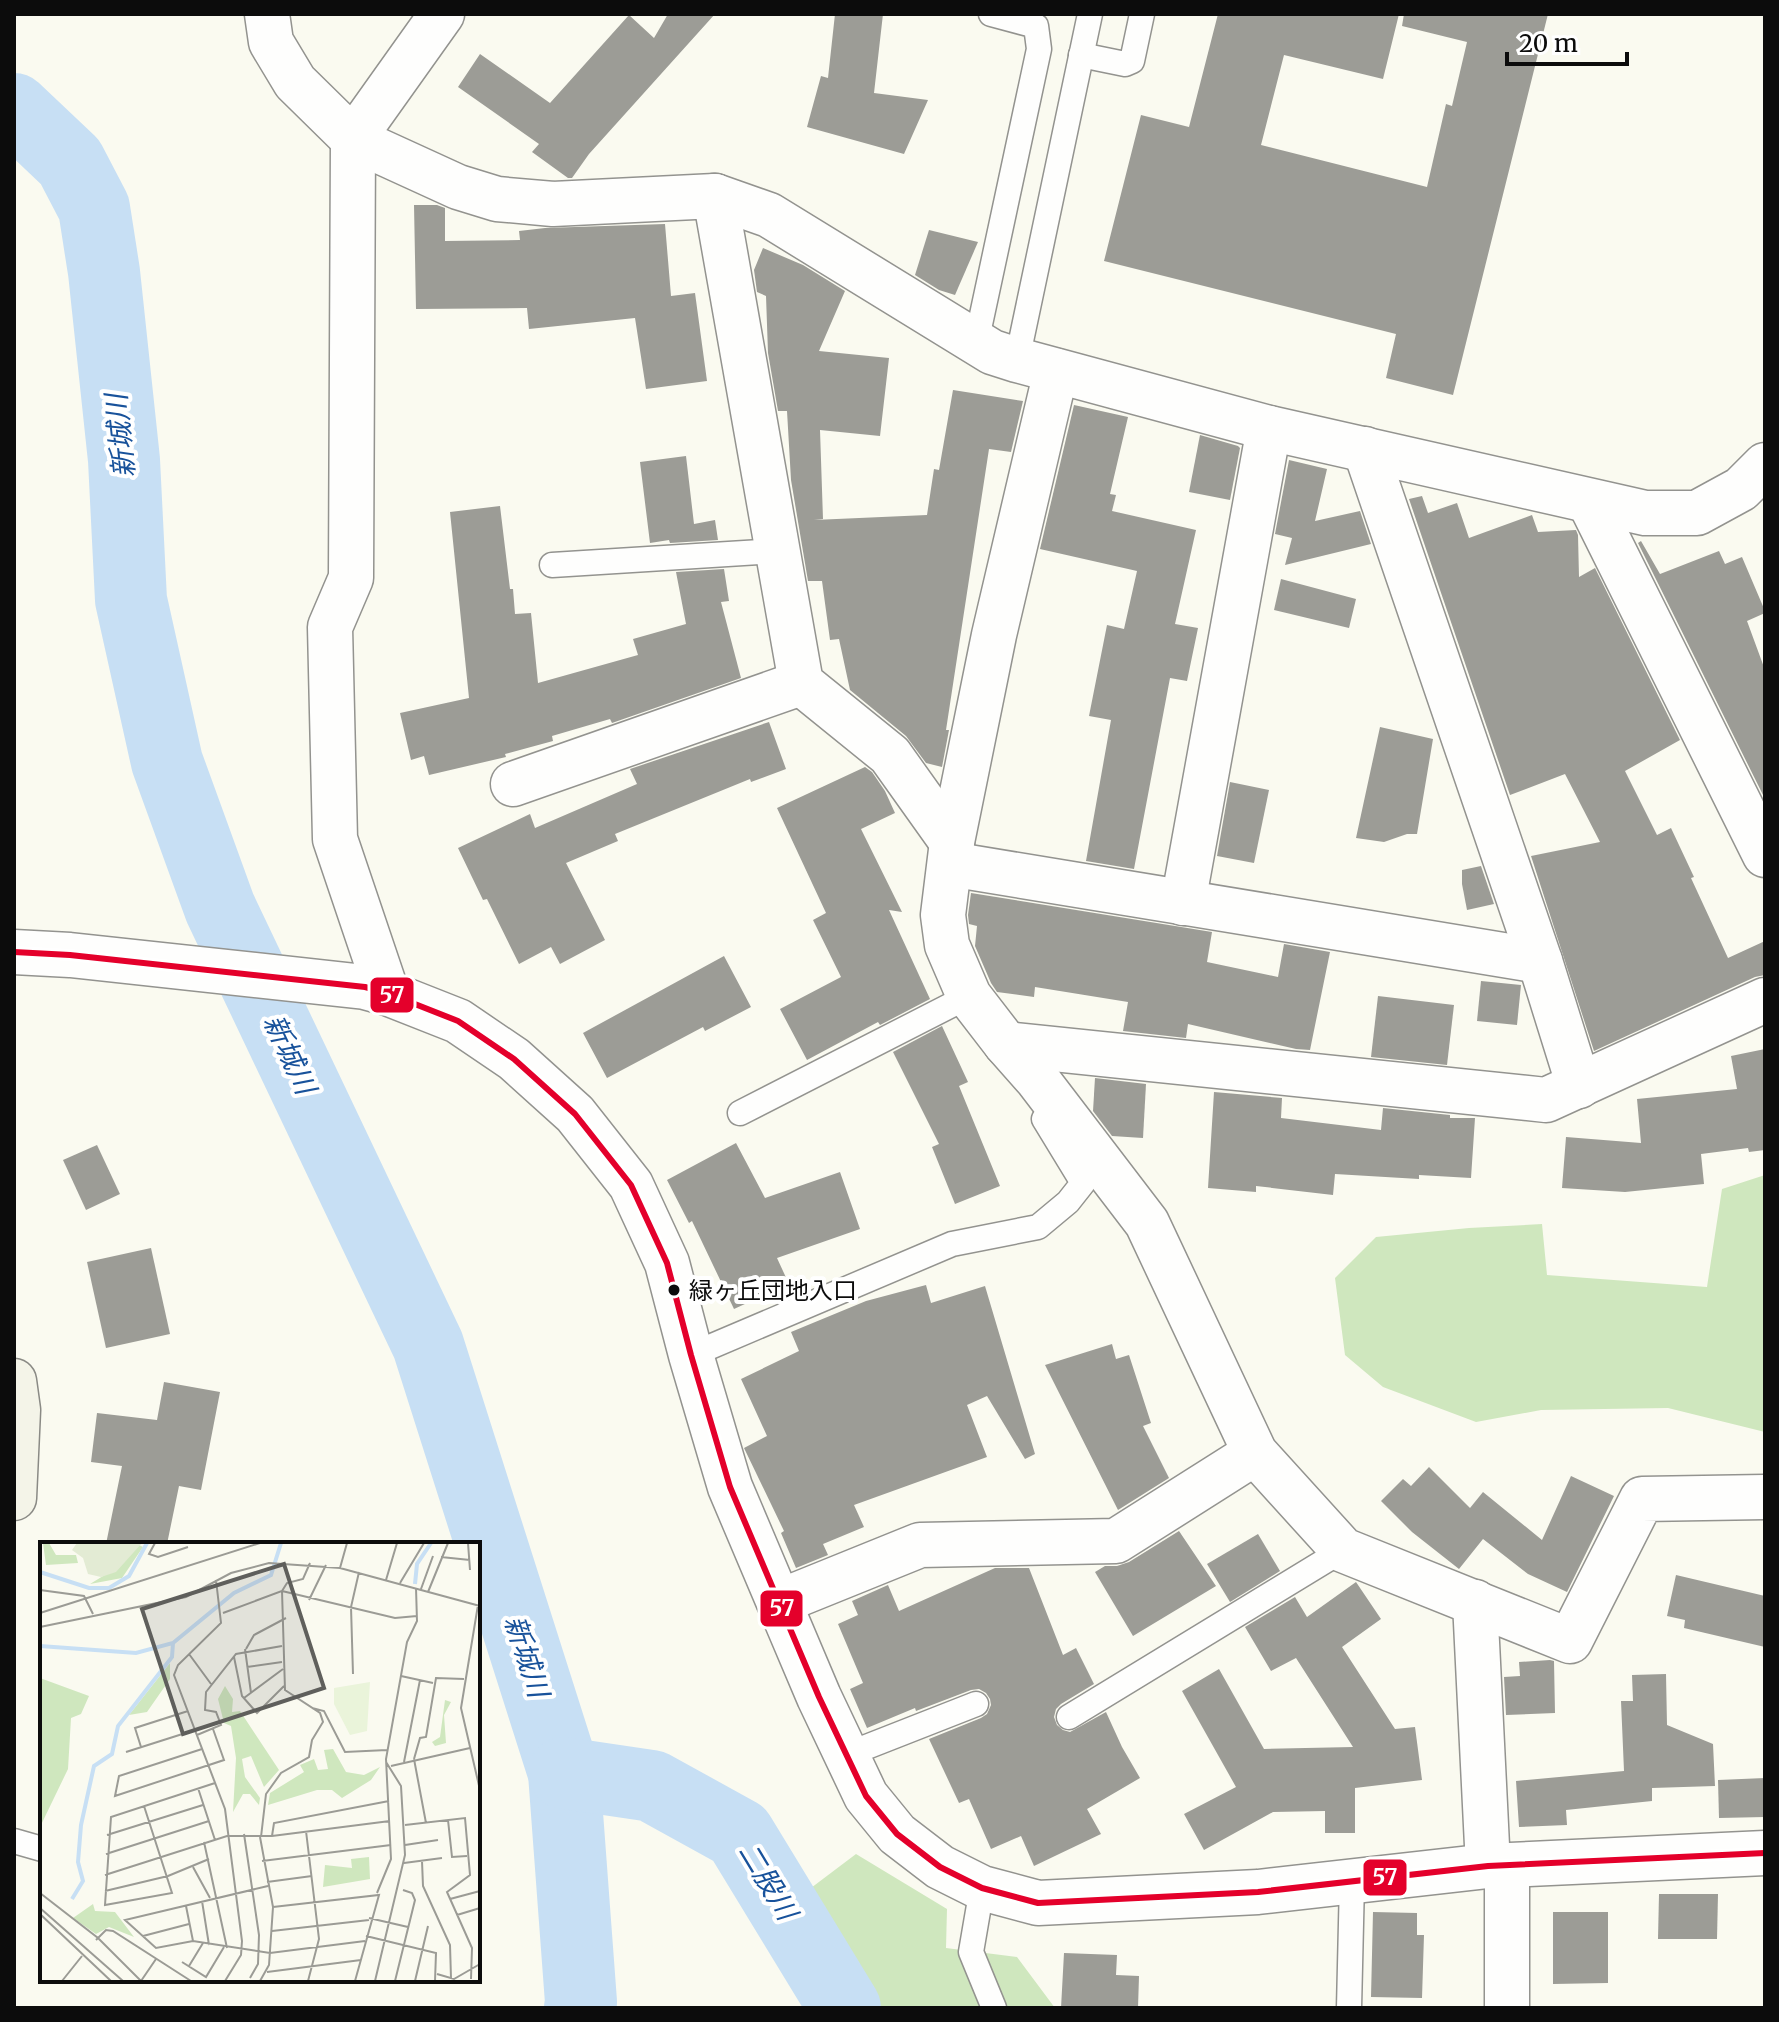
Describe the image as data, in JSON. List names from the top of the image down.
{
  "water": ["新城川", "二股川"],
  "places": ["緑ヶ丘団地入口"],
  "lines": ["transit line 57"],
  "scale_bar": "20 m"
}
